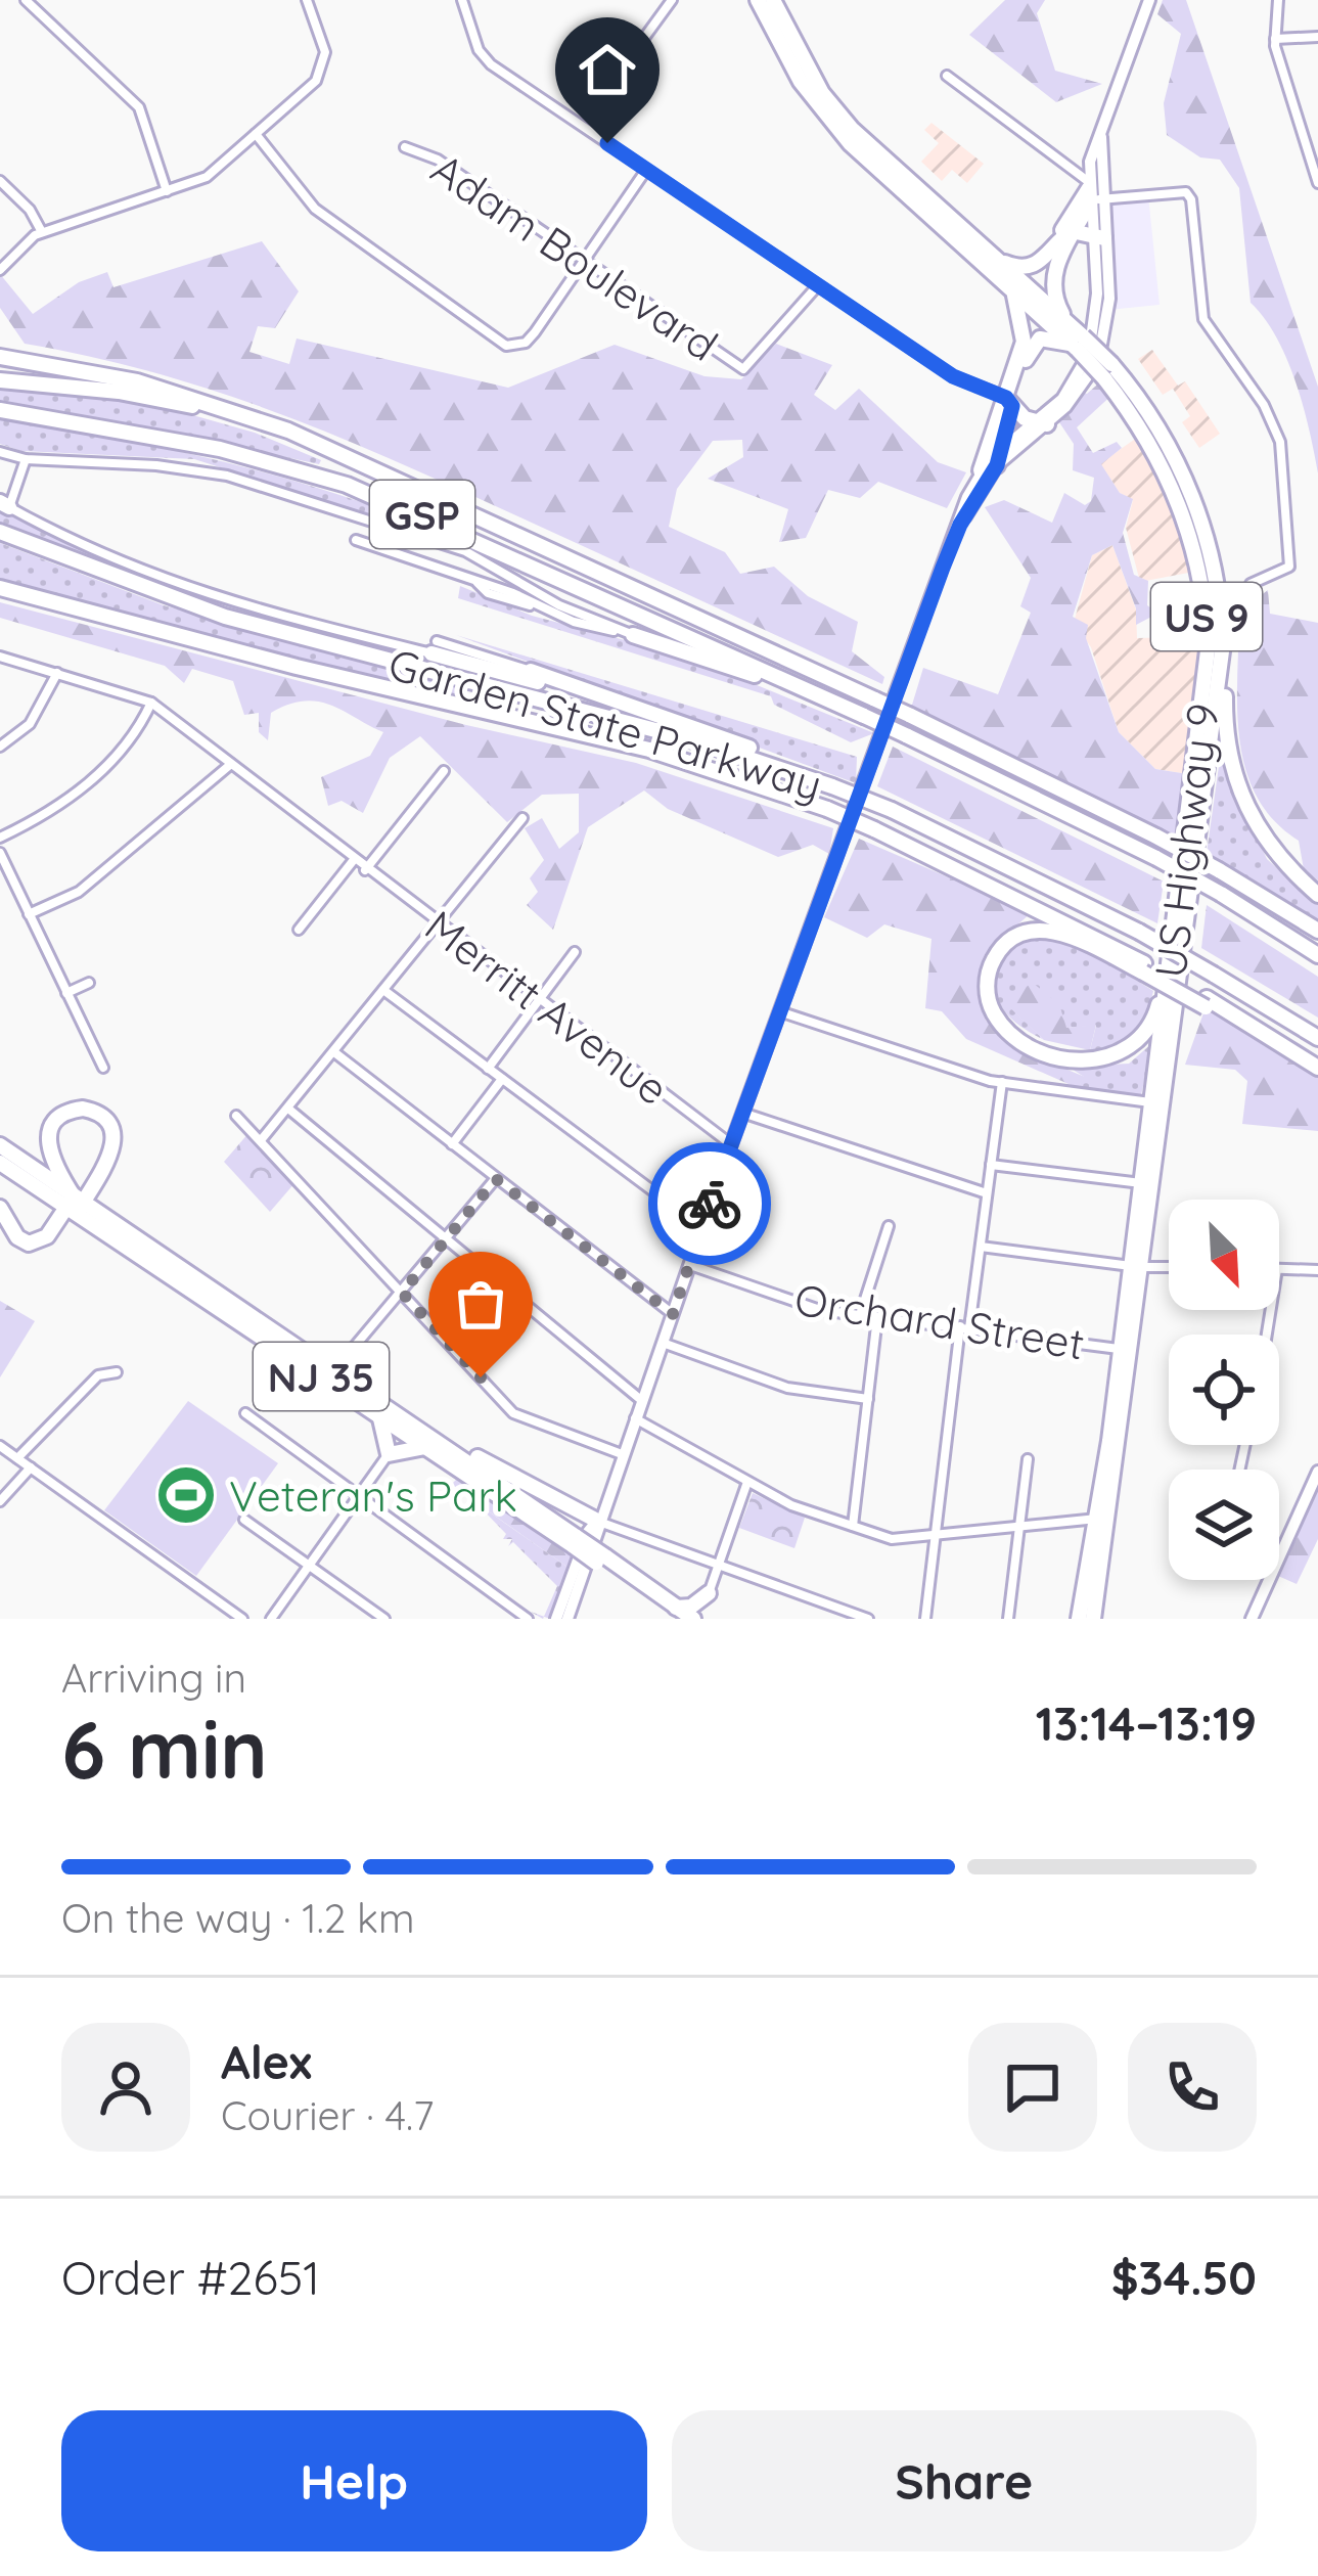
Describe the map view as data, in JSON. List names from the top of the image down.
{
  "streets": {
    "highway": [
      "GSP",
      "US 9",
      "Garden State Parkway",
      "US Highway 9",
      "NJ 35"
    ],
    "street": ["Adam Boulevard", "Merritt Avenue", "Orchard Street"]
  },
  "crossings": [
    ["US Highway 9", "Orchard Street"]
  ],
  "places": {
    "sports": ["Veteran's Park"]
  },
  "north": "bottom right",
  "page": {
    "heading": ["6 min", "Arriving in", "13:14–13:19"],
    "panel": [
      "Alex",
      "Courier · 4.7",
      "Order #2651",
      "$34.50"
    ],
    "bar": "On the way · 1.2 km",
    "buttons": ["Help", "Share"]
  }
}
